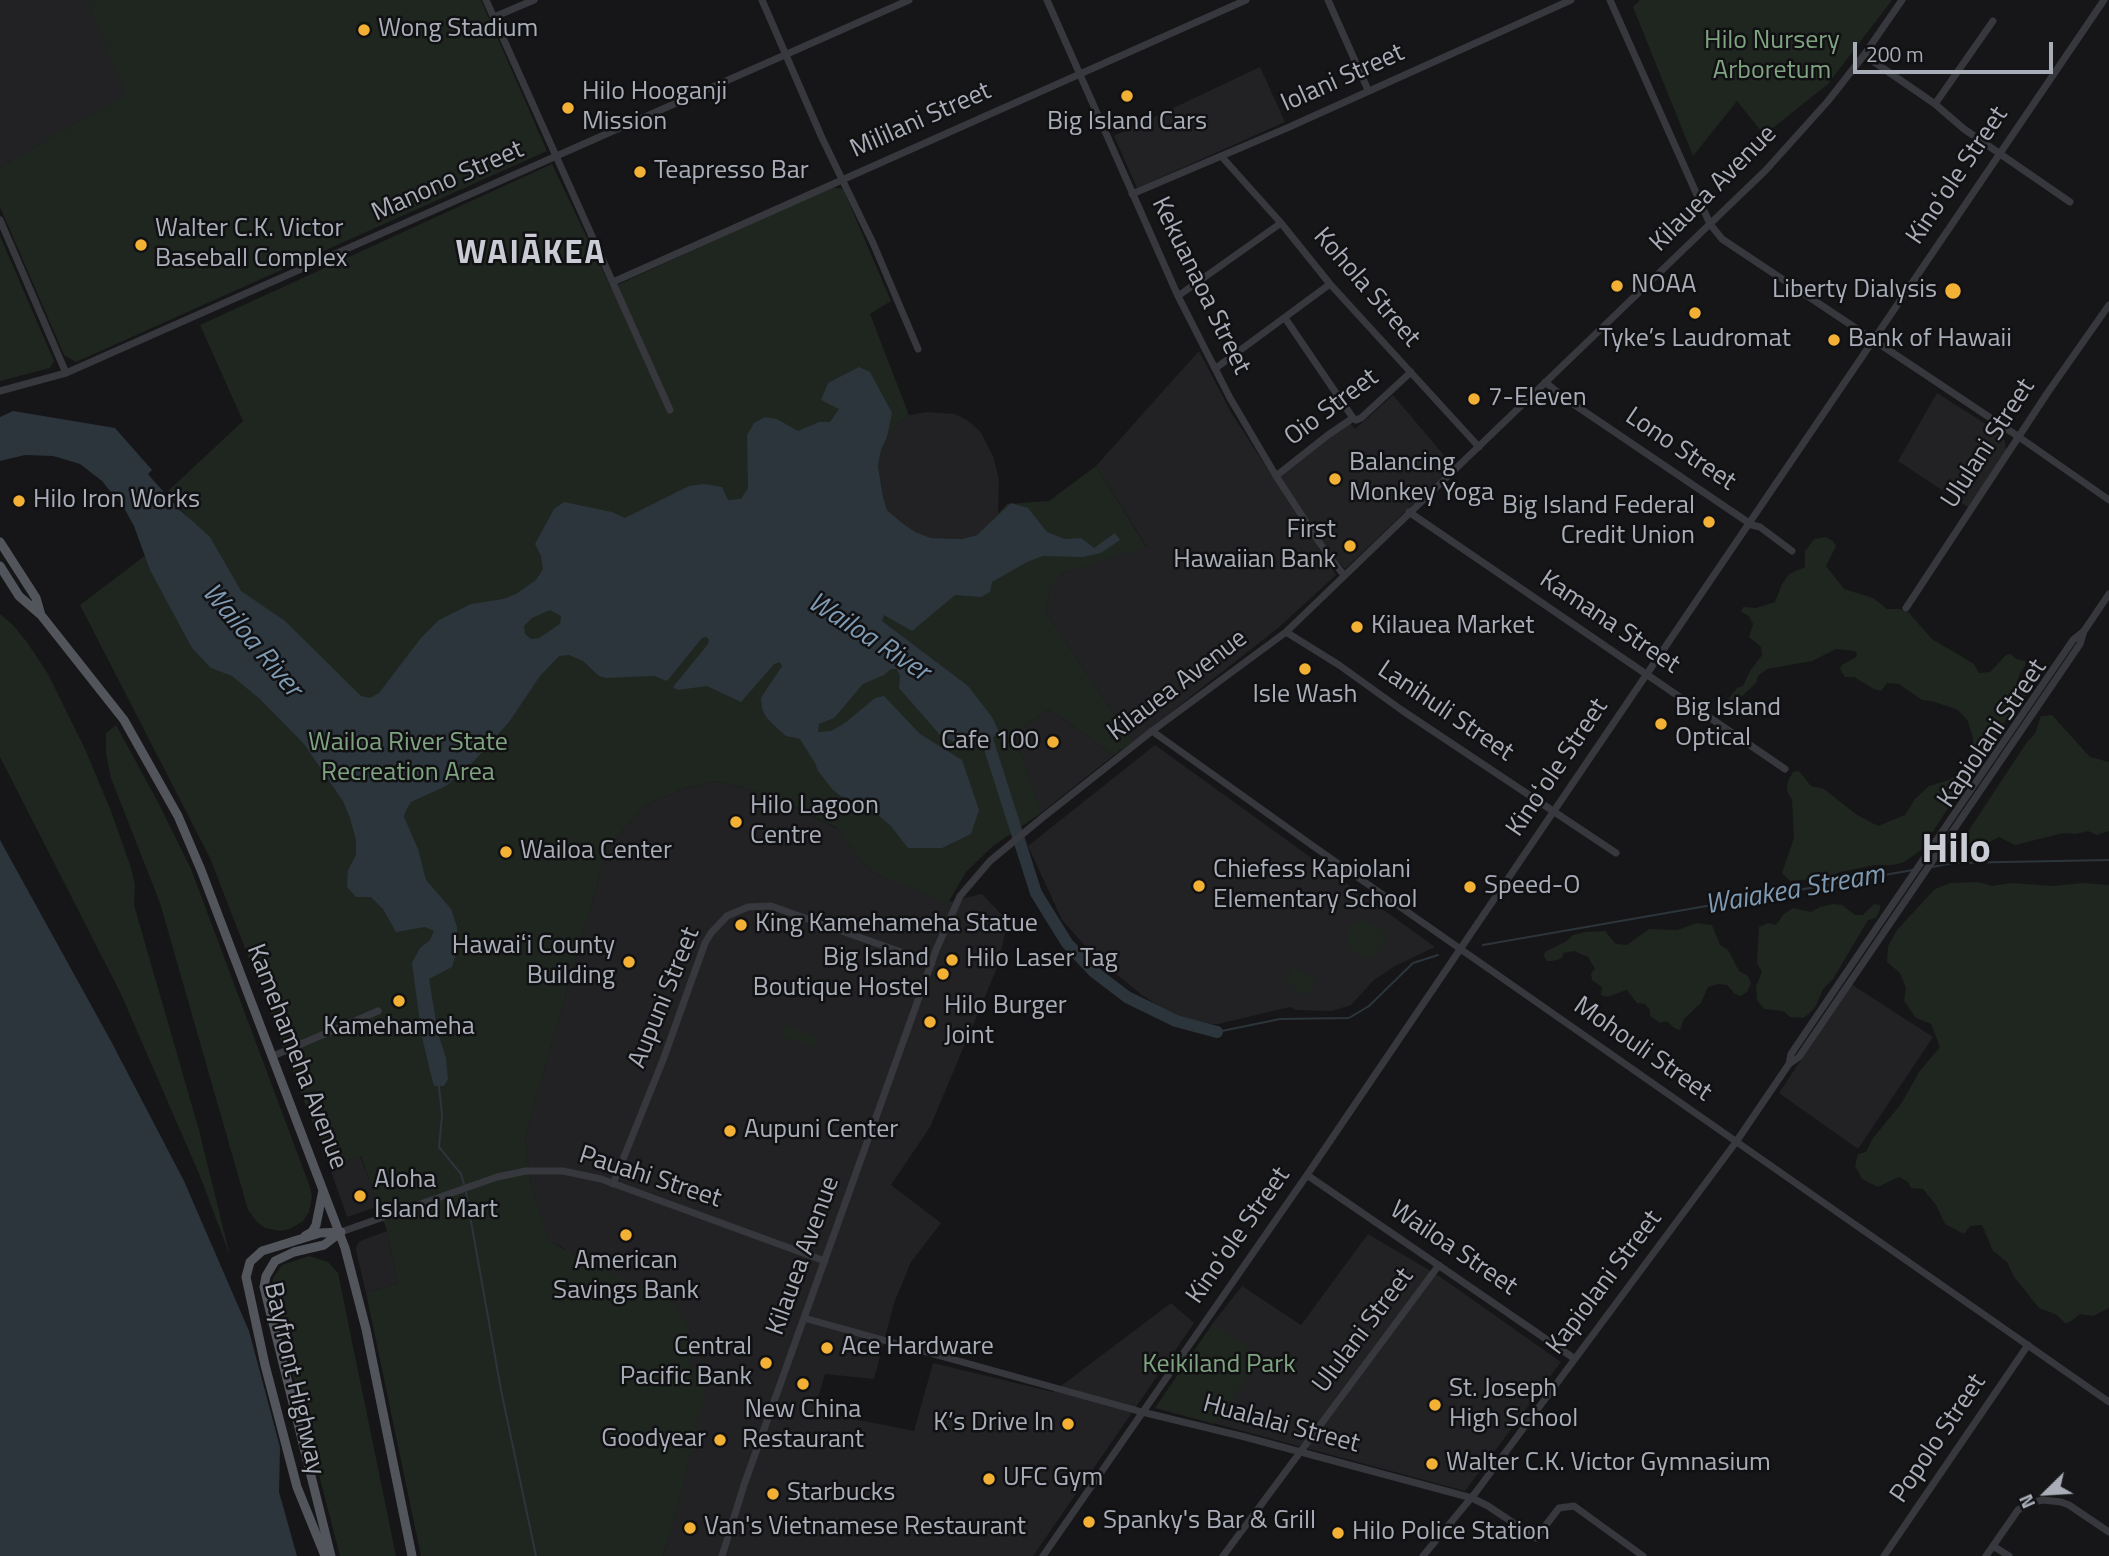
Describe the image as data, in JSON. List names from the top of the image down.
{
  "streets": {
    "main road": ["Kamehameha Avenue", "Bayfront Highway"],
    "street": [
      "Iolani Street",
      "Mililani Street",
      "Kinoʻole Street",
      "Manono Street",
      "Kilauea Avenue",
      "Kekuanaoa Street",
      "Kohola Street",
      "Oio Street",
      "Ululani Street",
      "Lono Street",
      "Kamana Street",
      "Lanihuli Street",
      "Kapiolani Street",
      "Aupuni Street",
      "Mohouli Street",
      "Pauahi Street",
      "Wailoa Street",
      "Hualalai Street",
      "Popolo Street"
    ]
  },
  "crossings": [
    ["Iolani Street", "Kekuanaoa Street"],
    ["Iolani Street", "Kohola Street"],
    ["Mililani Street", "Kekuanaoa Street"],
    ["Kinoʻole Street", "Lono Street"],
    ["Kinoʻole Street", "Kamana Street"],
    ["Kinoʻole Street", "Lanihuli Street"],
    ["Kinoʻole Street", "Mohouli Street"],
    ["Kinoʻole Street", "Wailoa Street"],
    ["Kinoʻole Street", "Hualalai Street"],
    ["Kilauea Avenue", "Kekuanaoa Street"],
    ["Kilauea Avenue", "Kohola Street"],
    ["Kilauea Avenue", "Lono Street"],
    ["Kilauea Avenue", "Kamana Street"],
    ["Kilauea Avenue", "Lanihuli Street"],
    ["Kilauea Avenue", "Aupuni Street"],
    ["Kilauea Avenue", "Mohouli Street"],
    ["Kilauea Avenue", "Pauahi Street"],
    ["Kilauea Avenue", "Hualalai Street"],
    ["Kekuanaoa Street", "Oio Street"],
    ["Kohola Street", "Oio Street"],
    ["Ululani Street", "Wailoa Street"],
    ["Ululani Street", "Hualalai Street"],
    ["Kapiolani Street", "Mohouli Street"],
    ["Kapiolani Street", "Wailoa Street"],
    ["Kapiolani Street", "Hualalai Street"],
    ["Aupuni Street", "Pauahi Street"],
    ["Mohouli Street", "Popolo Street"],
    ["Kamehameha Avenue", "Pauahi Street"],
    ["Kamehameha Avenue", "Bayfront Highway"],
    ["Pauahi Street", "Bayfront Highway"]
  ],
  "districts": ["WAIĀKEA", "Hilo"],
  "water": ["Wailoa River", "Waiakea Stream"],
  "parks": ["Hilo Nursery Arboretum", "Wailoa River State Recreation Area", "Keikiland Park"],
  "places": [
    "Wong Stadium",
    "Big Island Cars",
    "Hilo Hooganji Mission",
    "Teapresso Bar",
    "Walter C.K. Victor Baseball Complex",
    "NOAA",
    "Liberty Dialysis",
    "Tyke’s Laudromat",
    "Bank of Hawaii",
    "7-Eleven",
    "Balancing Monkey Yoga",
    "Hilo Iron Works",
    "Big Island Federal Credit Union",
    "First Hawaiian Bank",
    "Kilauea Market",
    "Isle Wash",
    "Big Island Optical",
    "Cafe 100",
    "Hilo Lagoon Centre",
    "Wailoa Center",
    "Chiefess Kapiolani Elementary School",
    "Speed-O",
    "King Kamehameha Statue",
    "Hilo Laser Tag",
    "Hawaiʻi County Building",
    "Big Island Boutique Hostel",
    "Kamehameha",
    "Hilo Burger Joint",
    "Aupuni Center",
    "Aloha Island Mart",
    "American Savings Bank",
    "Ace Hardware",
    "Central Pacific Bank",
    "New China Restaurant",
    "St. Joseph High School",
    "K’s Drive In",
    "Goodyear",
    "Walter C.K. Victor Gymnasium",
    "UFC Gym",
    "Starbucks",
    "Spanky's Bar & Grill",
    "Van's Vietnamese Restaurant",
    "Hilo Police Station"
  ],
  "scale_bar": "200 m",
  "north": "bottom left"
}
